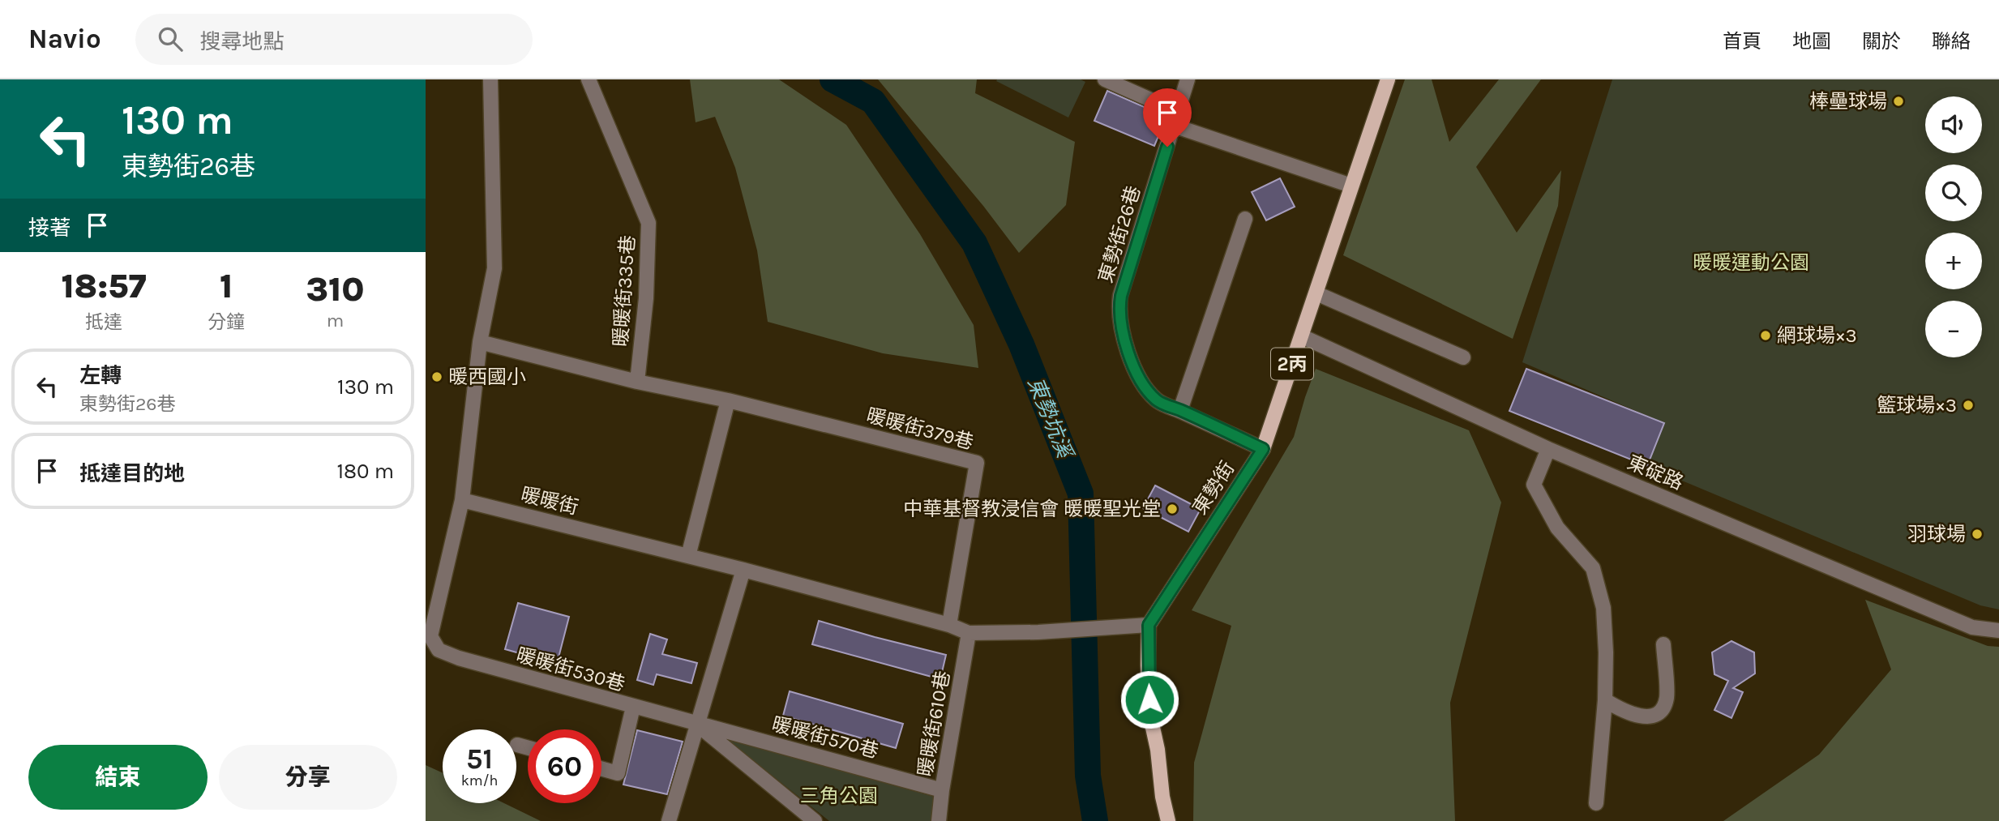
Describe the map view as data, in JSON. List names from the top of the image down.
{
  "streets": {
    "main road": ["2丙", "東勢街"],
    "street": [
      "東勢街26巷",
      "暖暖街335巷",
      "暖暖街379巷",
      "東碇路",
      "暖暖街",
      "暖暖街530巷",
      "暖暖街610巷",
      "暖暖街570巷"
    ]
  },
  "crossings": [
    ["東勢街26巷", "東勢街"],
    ["暖暖街335巷", "暖暖街379巷"],
    ["暖暖街379巷", "暖暖街"],
    ["東碇路", "東勢街"],
    ["東勢街", "暖暖街"],
    ["暖暖街", "暖暖街530巷"],
    ["暖暖街", "暖暖街610巷"],
    ["暖暖街530巷", "暖暖街570巷"],
    ["暖暖街610巷", "暖暖街570巷"]
  ],
  "water": ["東勢坑溪"],
  "parks": ["暖暖運動公園", "三角公園"],
  "places": [
    "棒壘球場",
    "網球場×3",
    "暖西國小",
    "籃球場×3",
    "中華基督教浸信會 暖暖聖光堂",
    "羽球場"
  ],
  "page": {
    "header": "Navio",
    "search": "搜尋地點",
    "nav": [
      "首頁",
      "地圖",
      "關於",
      "聯絡"
    ],
    "turn": ["130 m", "東勢街26巷"],
    "map_buttons": ["+", "−"],
    "then": "接著",
    "eta": [
      "18:57",
      "抵達",
      "1",
      "分鐘",
      "310",
      "m"
    ],
    "list": [
      {
        "name": "左轉",
        "note": "東勢街26巷",
        "value": "130 m"
      },
      {
        "name": "抵達目的地",
        "value": "180 m"
      }
    ],
    "speed": "51 km/h",
    "limit": "60",
    "buttons": ["結束", "分享"]
  }
}
